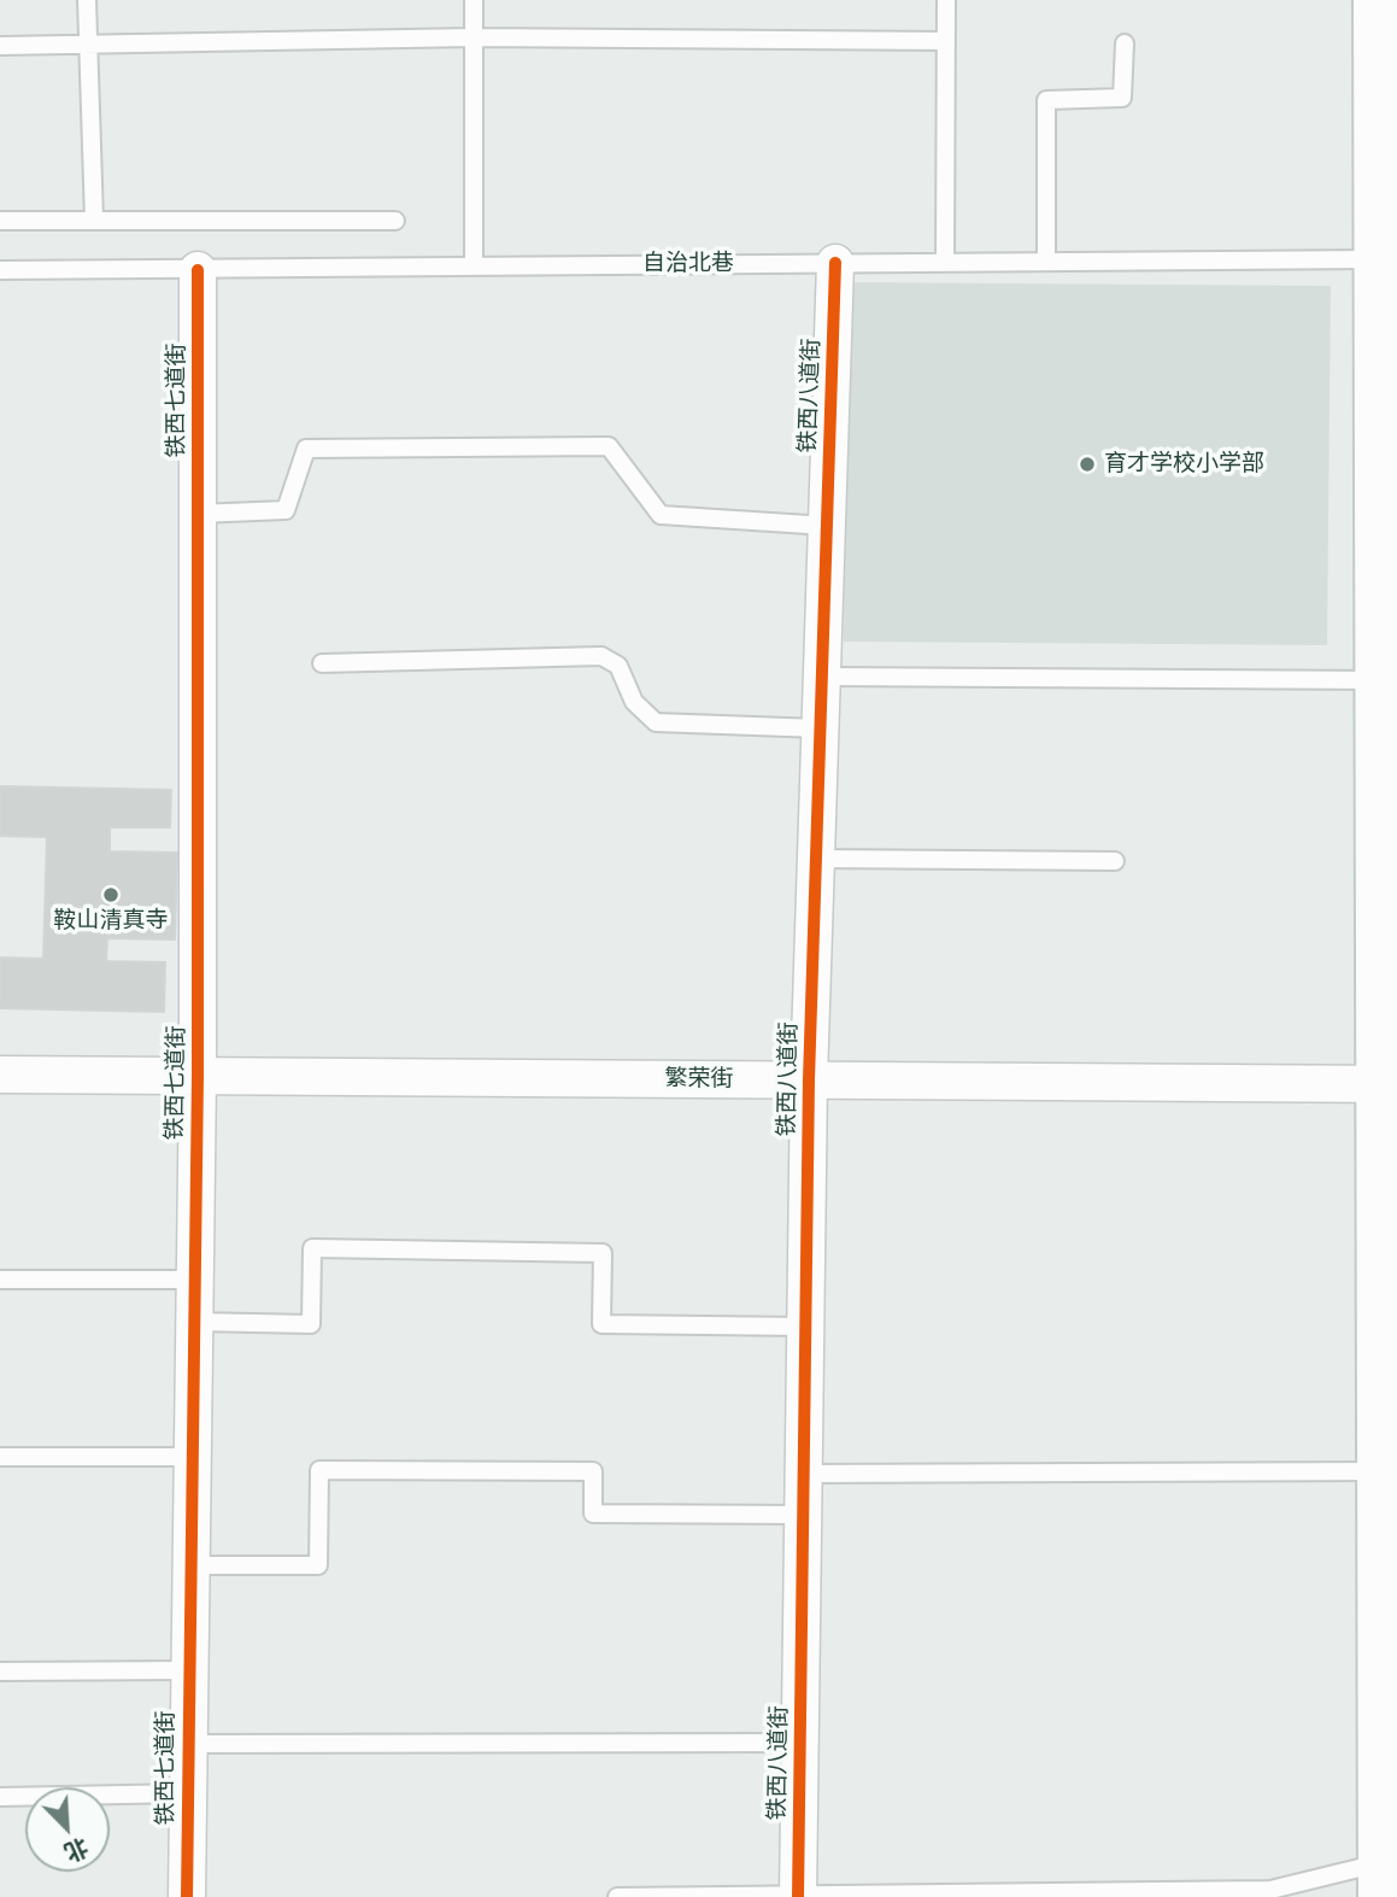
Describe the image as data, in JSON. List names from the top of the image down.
{
  "streets": {
    "street": ["铁西八道街", "铁西七道街", "繁荣街"],
    "lane": ["自治北巷"]
  },
  "crossings": [
    ["自治北巷", "铁西八道街"],
    ["自治北巷", "铁西七道街"],
    ["铁西八道街", "繁荣街"],
    ["铁西七道街", "繁荣街"]
  ],
  "places": ["育才学校小学部", "鞍山清真寺"],
  "north": "bottom right"
}
